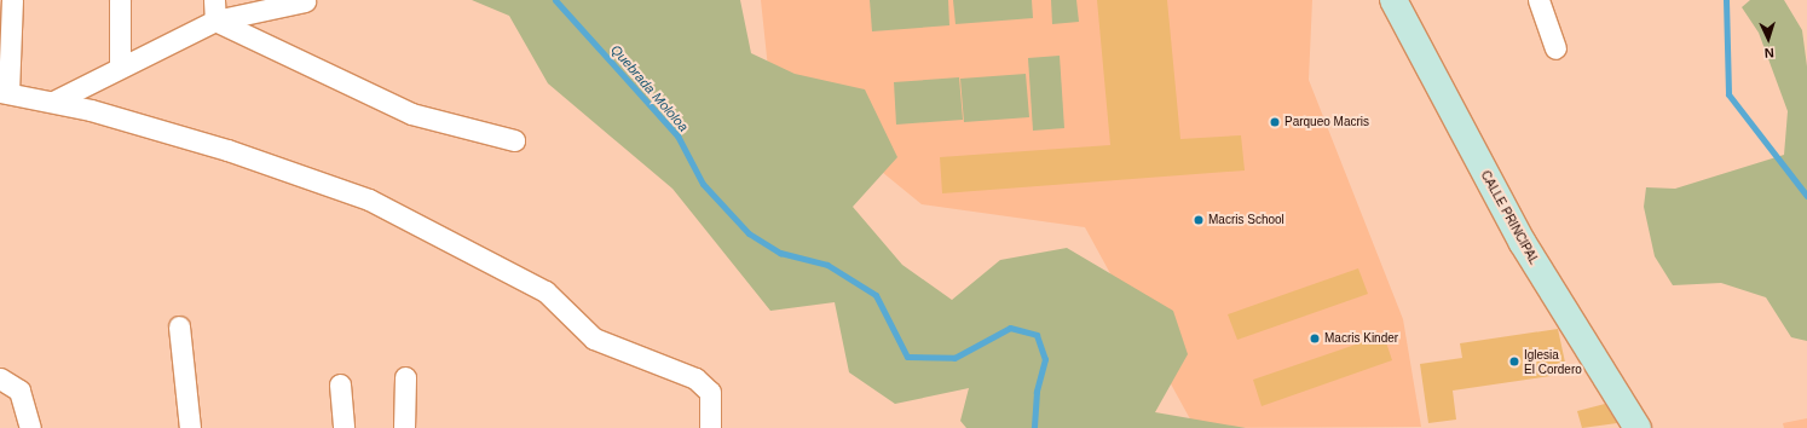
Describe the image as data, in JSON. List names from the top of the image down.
{
  "streets": {
    "street": ["CALLE PRINCIPAL"]
  },
  "water": ["Quebrada Mololoa"],
  "places": [
    "Parqueo Macris",
    "Macris School",
    "Macris Kinder",
    "Iglesia El Cordero"
  ],
  "north": "bottom"
}
